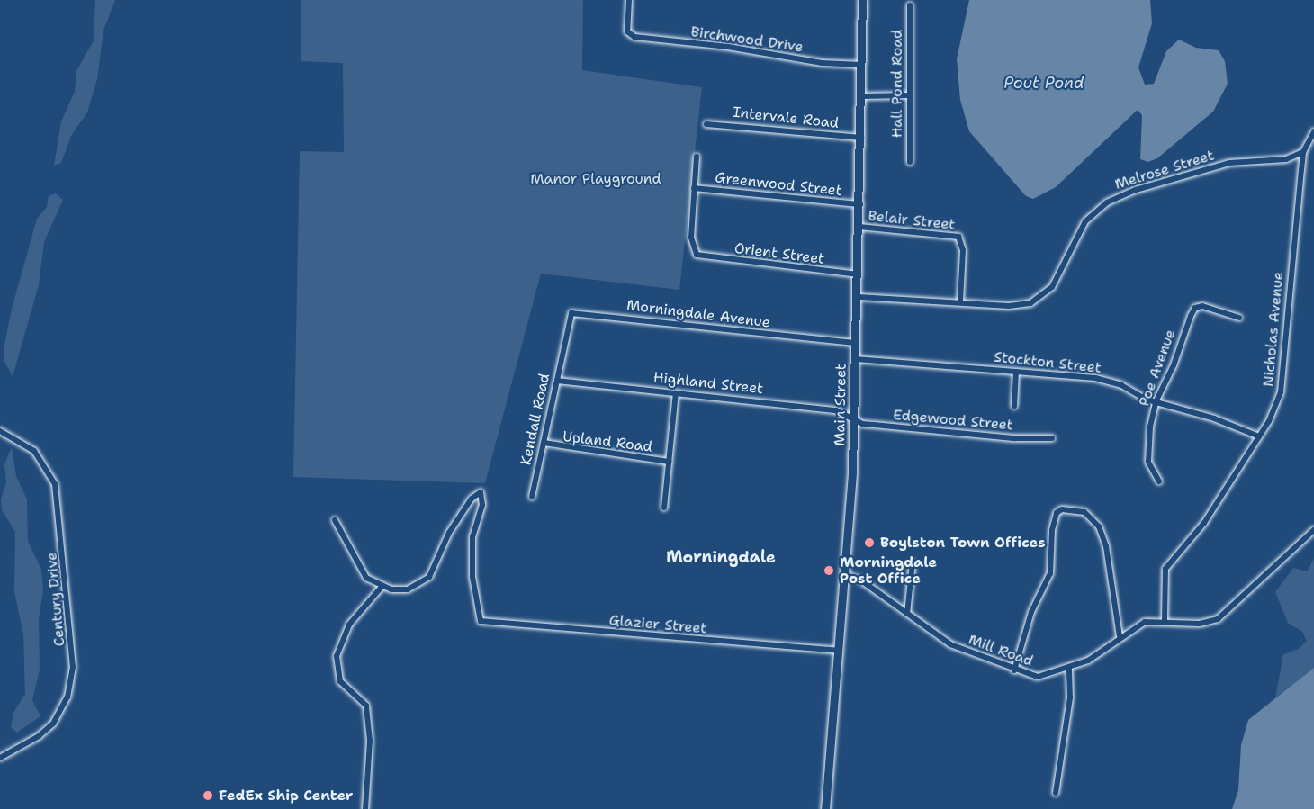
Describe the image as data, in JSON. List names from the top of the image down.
{
  "streets": {
    "main road": ["Main Street"],
    "street": [
      "Birchwood Drive",
      "Hall Pond Road",
      "Intervale Road",
      "Melrose Street",
      "Greenwood Street",
      "Belair Street",
      "Orient Street",
      "Morningdale Avenue",
      "Nicholas Avenue",
      "Stockton Street",
      "Poe Avenue",
      "Highland Street",
      "Kendall Road",
      "Edgewood Street",
      "Upland Road",
      "Century Drive",
      "Glazier Street",
      "Mill Road"
    ]
  },
  "crossings": [
    ["Birchwood Drive", "Main Street"],
    ["Intervale Road", "Main Street"],
    ["Melrose Street", "Belair Street"],
    ["Melrose Street", "Nicholas Avenue"],
    ["Melrose Street", "Main Street"],
    ["Greenwood Street", "Orient Street"],
    ["Greenwood Street", "Main Street"],
    ["Belair Street", "Main Street"],
    ["Orient Street", "Main Street"],
    ["Morningdale Avenue", "Main Street"],
    ["Morningdale Avenue", "Kendall Road"],
    ["Nicholas Avenue", "Stockton Street"],
    ["Nicholas Avenue", "Mill Road"],
    ["Stockton Street", "Poe Avenue"],
    ["Stockton Street", "Main Street"],
    ["Highland Street", "Main Street"],
    ["Highland Street", "Kendall Road"],
    ["Highland Street", "Edgewood Street"],
    ["Main Street", "Edgewood Street"],
    ["Main Street", "Glazier Street"],
    ["Main Street", "Mill Road"],
    ["Kendall Road", "Upland Road"]
  ],
  "districts": ["Morningdale"],
  "water": ["Pout Pond"],
  "parks": ["Manor Playground"],
  "places": ["Boylston Town Offices", "Morningdale Post Office", "FedEx Ship Center"]
}
